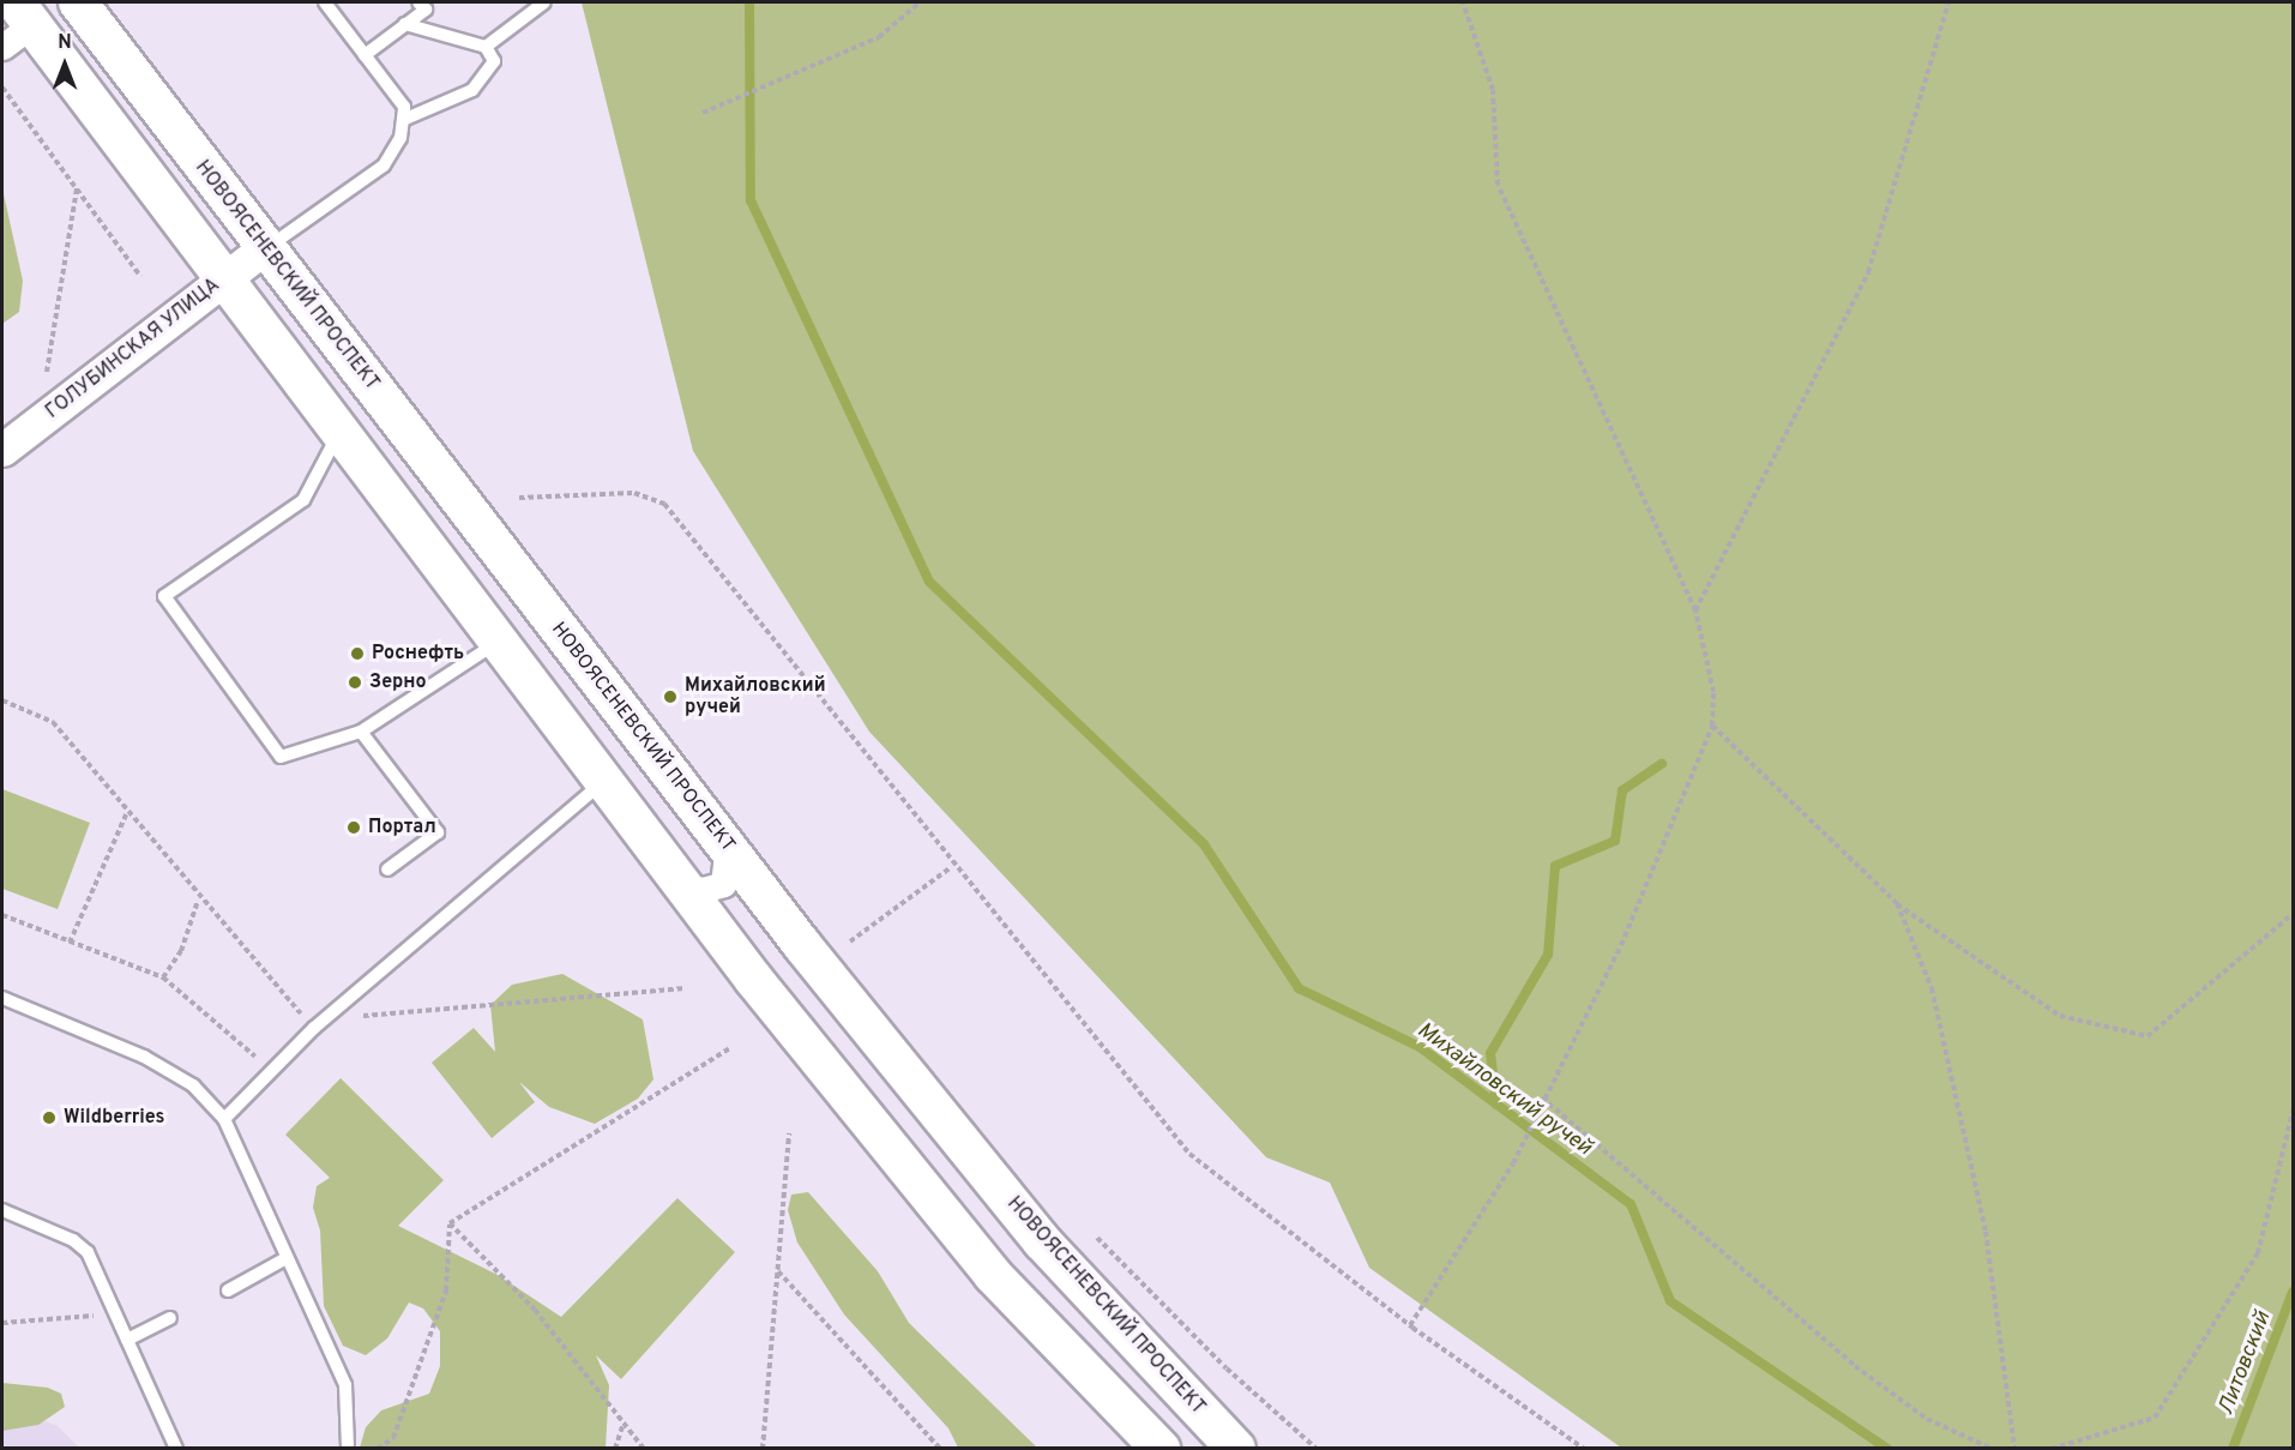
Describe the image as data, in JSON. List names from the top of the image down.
{
  "streets": {
    "main road": ["НОВОЯСЕНЕВСКИЙ ПРОСПЕКТ"],
    "street": ["ГОЛУБИНСКАЯ УЛИЦА"]
  },
  "crossings": [
    ["НОВОЯСЕНЕВСКИЙ ПРОСПЕКТ", "ГОЛУБИНСКАЯ УЛИЦА"]
  ],
  "water": ["Михайловский ручей", "Литовский"],
  "places": [
    "Роснефть",
    "Зерно",
    "Михайловский ручей",
    "Портал",
    "Wildberries"
  ],
  "north": "top"
}
